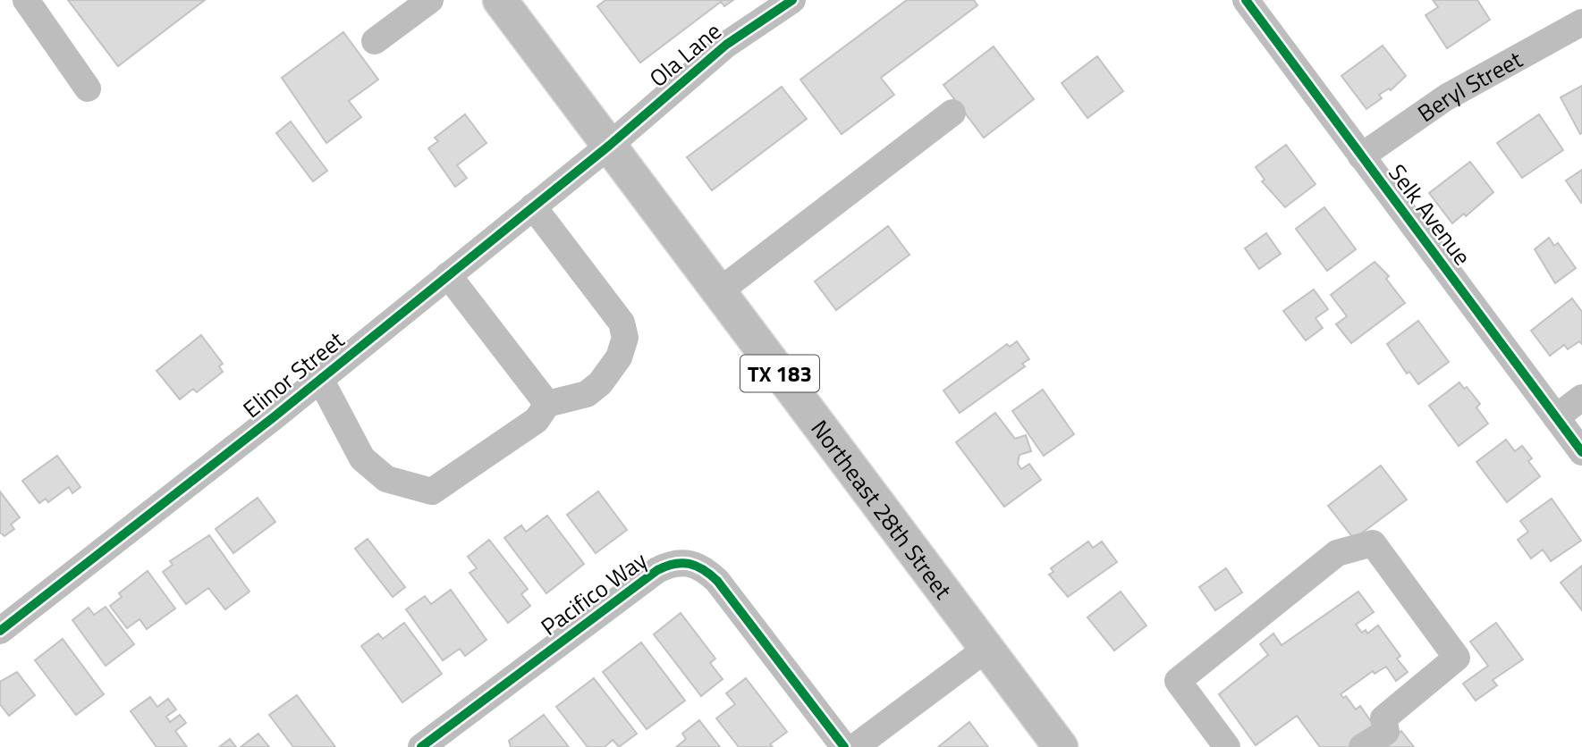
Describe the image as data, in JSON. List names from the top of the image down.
{
  "streets": {
    "main road": ["TX 183", "Northeast 28th Street"],
    "street": [
      "Ola Lane",
      "Beryl Street",
      "Selk Avenue",
      "Elinor Street",
      "Pacifico Way"
    ]
  },
  "crossings": [
    ["Ola Lane", "Elinor Street"],
    ["Ola Lane", "Northeast 28th Street"],
    ["Beryl Street", "Selk Avenue"],
    ["Elinor Street", "Northeast 28th Street"]
  ]
}
